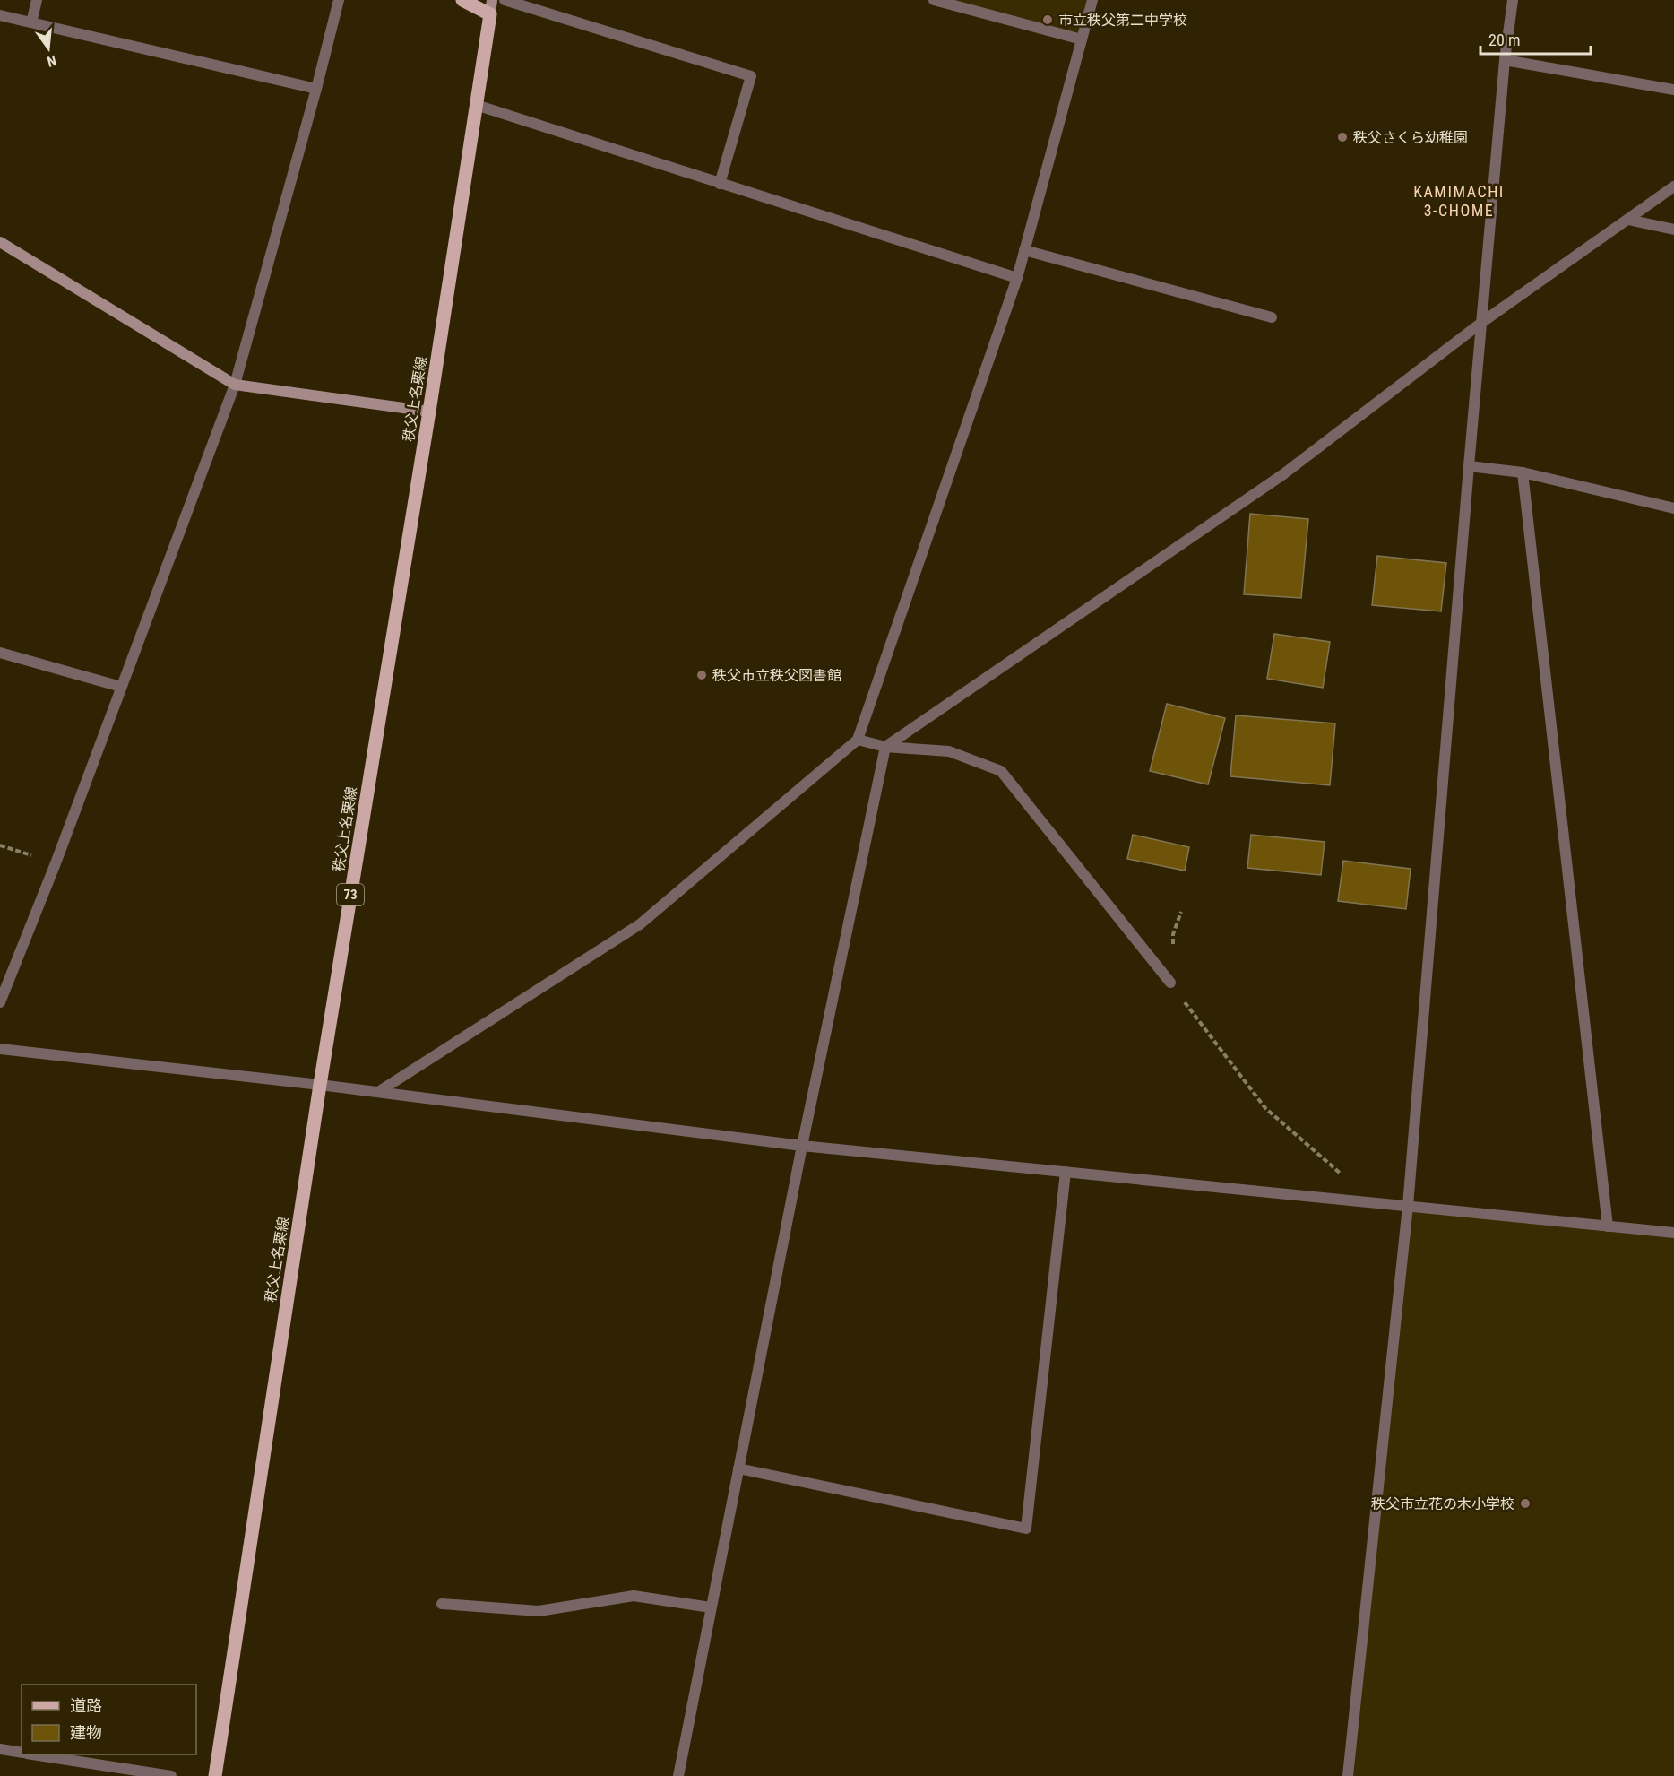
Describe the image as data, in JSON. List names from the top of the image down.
{
  "streets": {
    "main road": ["秩父上名栗線", "73"]
  },
  "districts": ["KAMIMACHI 3-CHOME"],
  "places": [
    "市立秩父第二中学校",
    "秩父さくら幼稚園",
    "秩父市立秩父図書館",
    "秩父市立花の木小学校"
  ],
  "legend": ["道路", "建物"],
  "scale_bar": "20 m",
  "north": "bottom"
}
